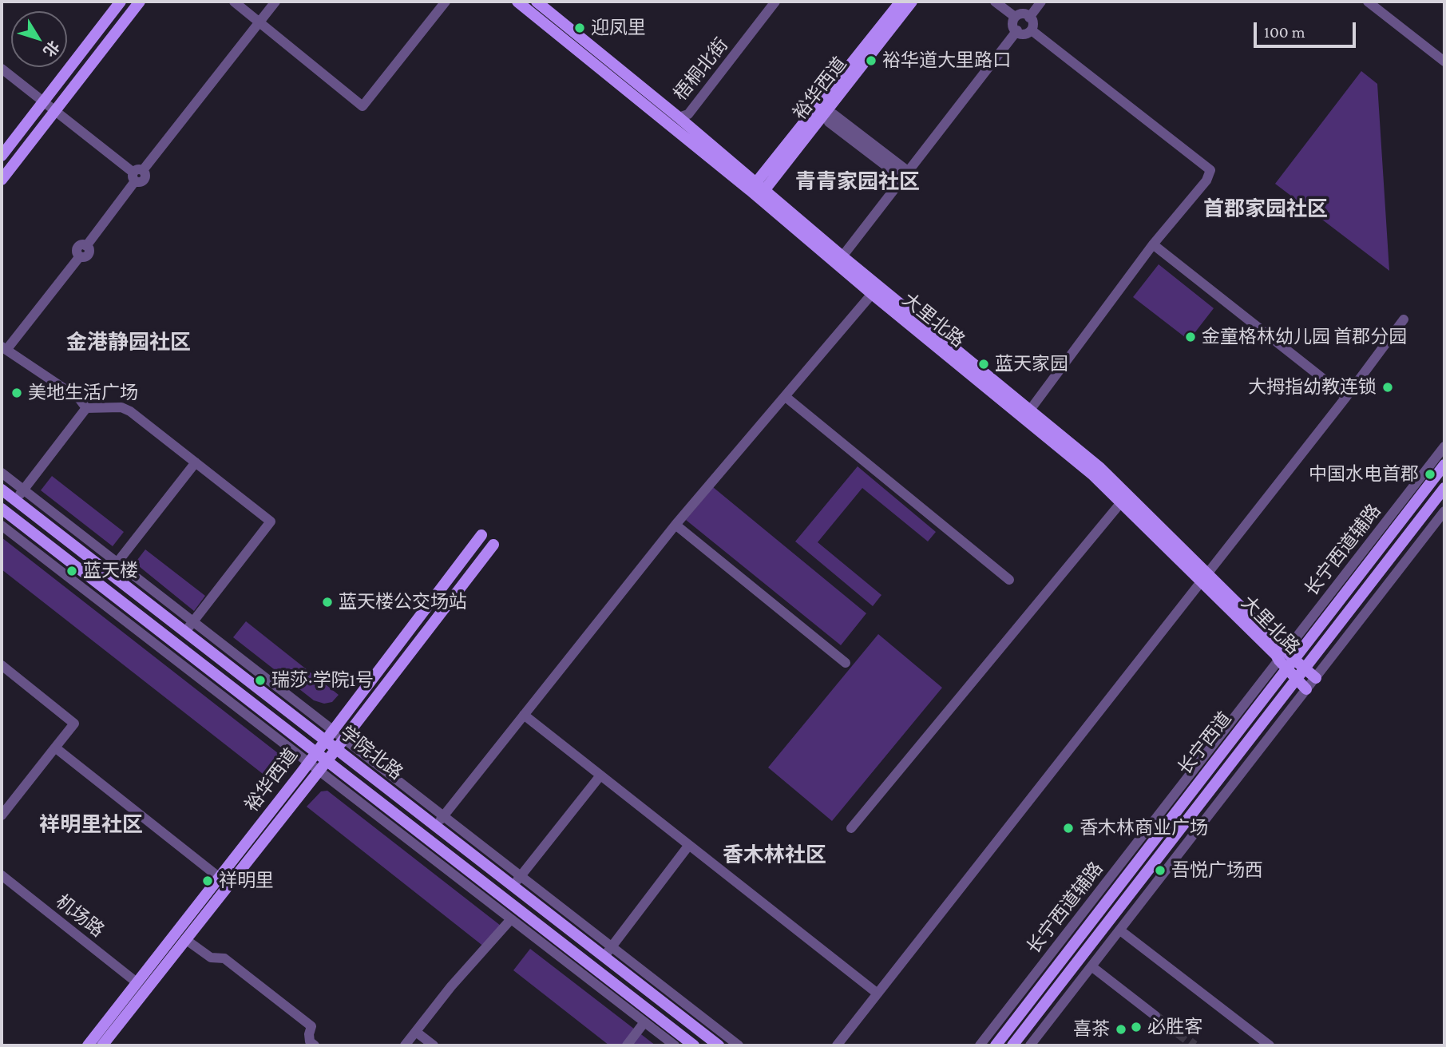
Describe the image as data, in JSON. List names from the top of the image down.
{
  "streets": {
    "main road": [
      "裕华西道",
      "大里北路",
      "长宁西道",
      "学院北路"
    ],
    "street": ["梧桐北街", "长宁西道辅路", "机场路"]
  },
  "crossings": [
    ["梧桐北街", "大里北路"],
    ["裕华西道", "大里北路"],
    ["裕华西道", "学院北路"],
    ["裕华西道", "机场路"],
    ["大里北路", "长宁西道辅路"],
    ["大里北路", "长宁西道"],
    ["长宁西道辅路", "长宁西道"]
  ],
  "districts": [
    "青青家园社区",
    "首郡家园社区",
    "金港静园社区",
    "祥明里社区",
    "香木林社区"
  ],
  "places": [
    "迎凤里",
    "裕华道大里路口",
    "金童格林幼儿园 首郡分园",
    "蓝天家园",
    "大拇指幼教连锁",
    "美地生活广场",
    "中国水电首郡",
    "蓝天楼",
    "蓝天楼公交场站",
    "瑞莎·学院1号",
    "香木林商业广场",
    "吾悦广场西",
    "祥明里",
    "必胜客",
    "喜茶"
  ],
  "scale_bar": "100 m",
  "north": "bottom right"
}
